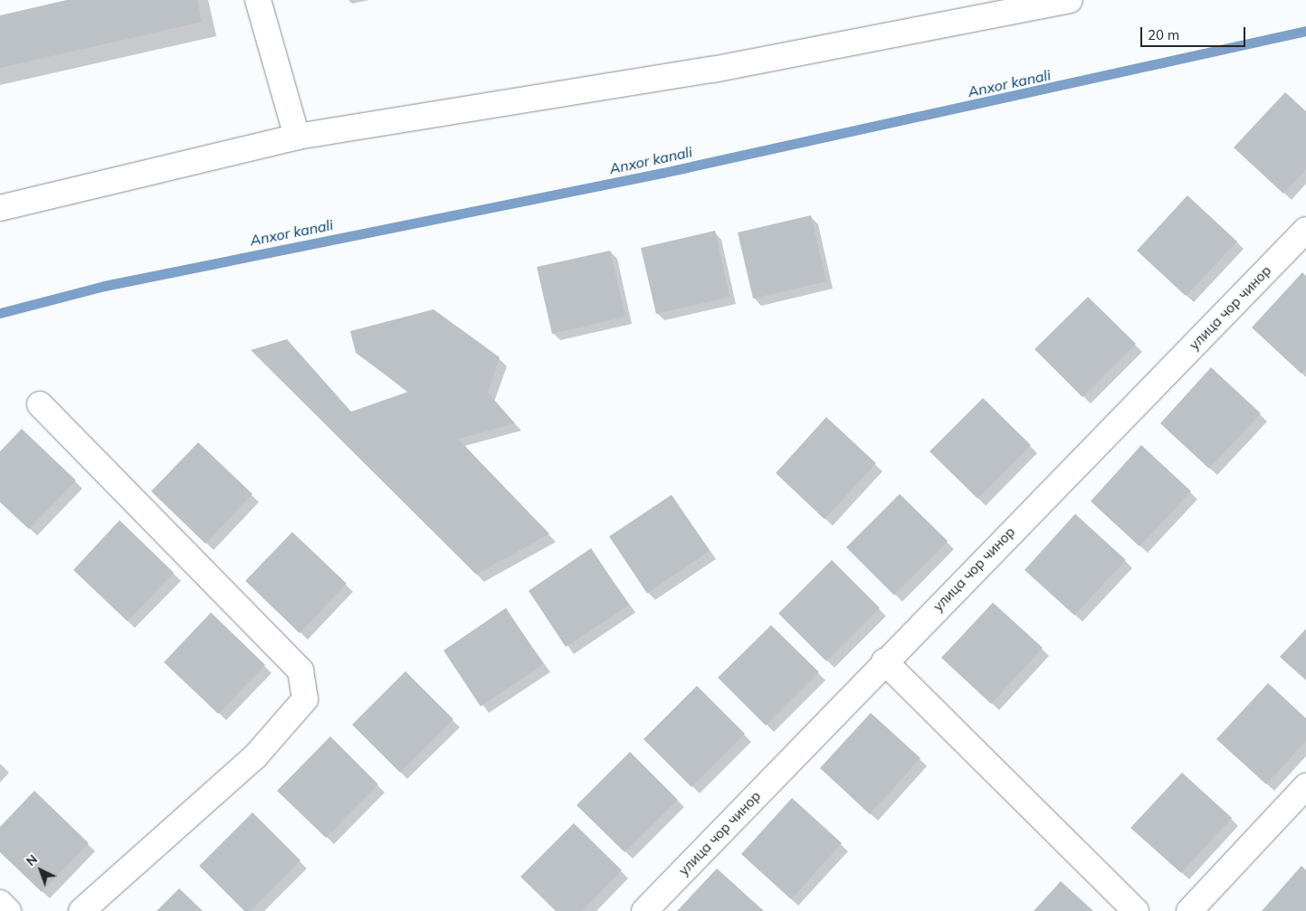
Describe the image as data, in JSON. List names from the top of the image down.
{
  "streets": {
    "street": ["улица чор чинор"]
  },
  "water": ["Anxor kanali"],
  "scale_bar": "20 m",
  "north": "top left"
}
